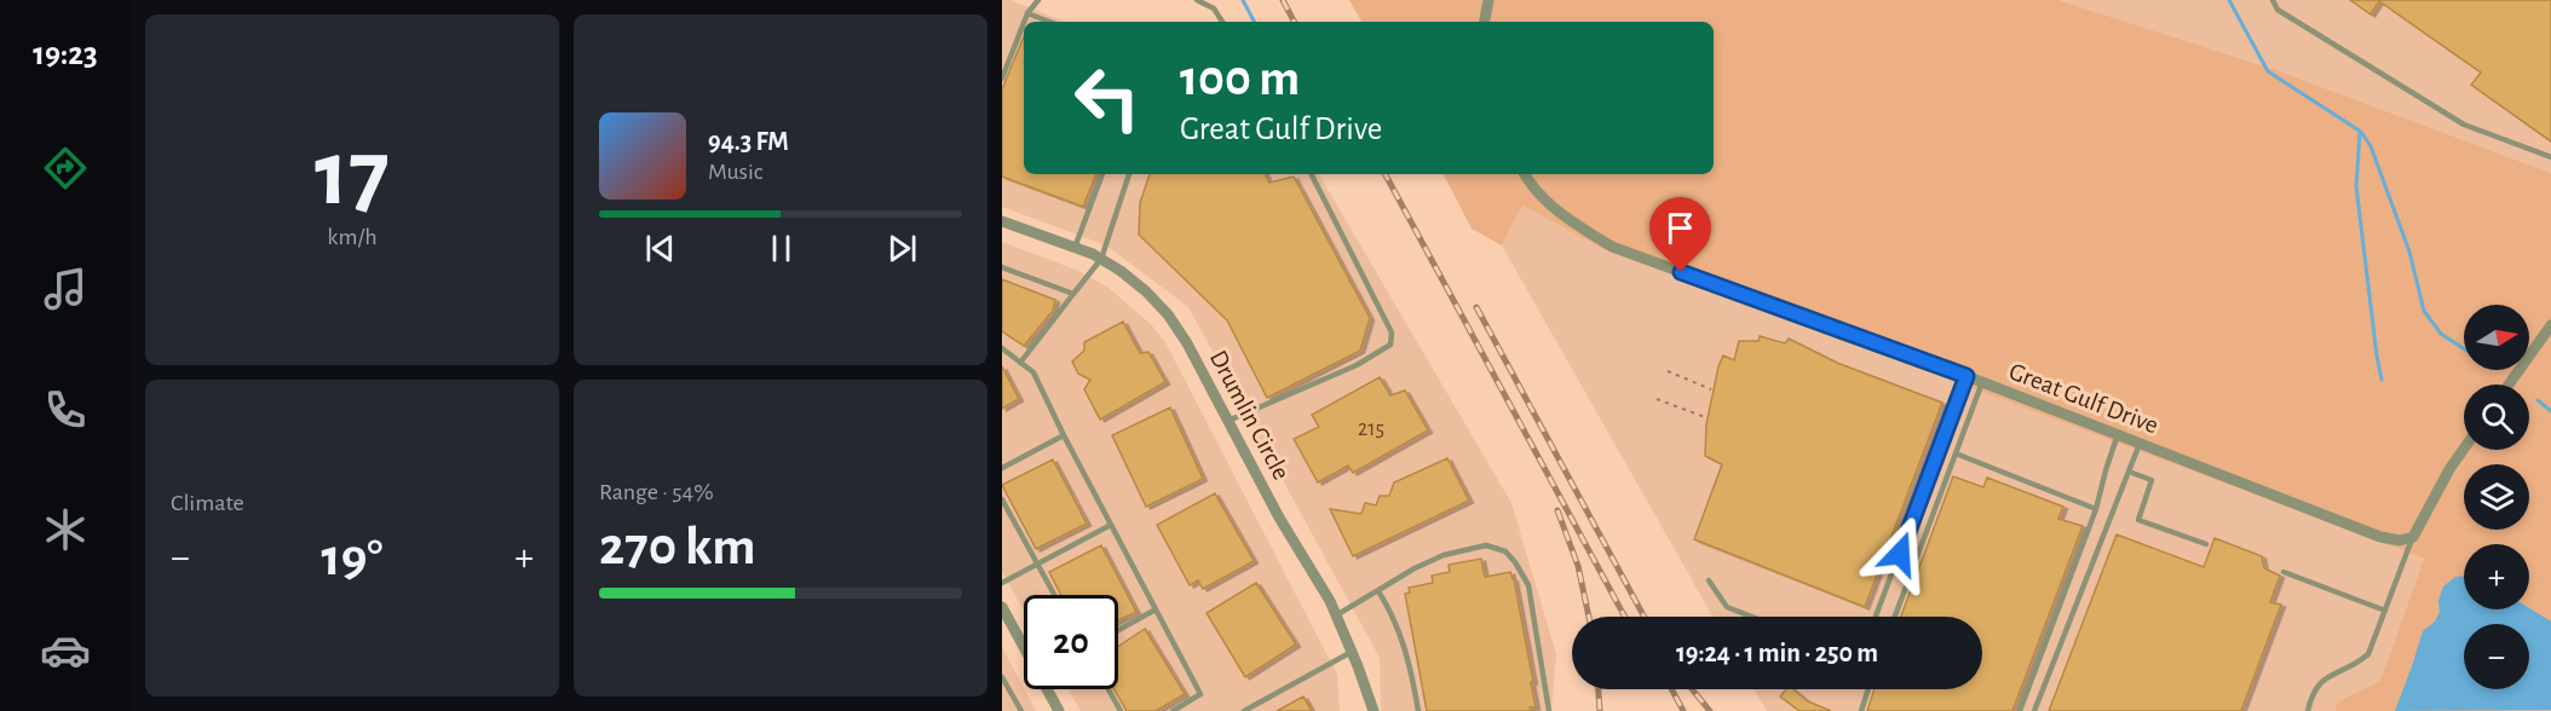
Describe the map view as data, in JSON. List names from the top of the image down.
{
  "streets": {
    "street": ["Great Gulf Drive", "Drumlin Circle"]
  },
  "house_numbers": ["215"],
  "north": "right",
  "page": {
    "tabs": "19:23",
    "tile": [
      ["17", "km/h"],
      "Climate",
      ["Range · 54%", "270 km"]
    ],
    "turn": ["100 m", "Great Gulf Drive"],
    "song": ["94.3 FM", "Music"],
    "map_buttons": ["+", "−"],
    "heat": ["−", "19°", "+"],
    "limit": "20",
    "trip": "19:24 · 1 min · 250 m"
  }
}
